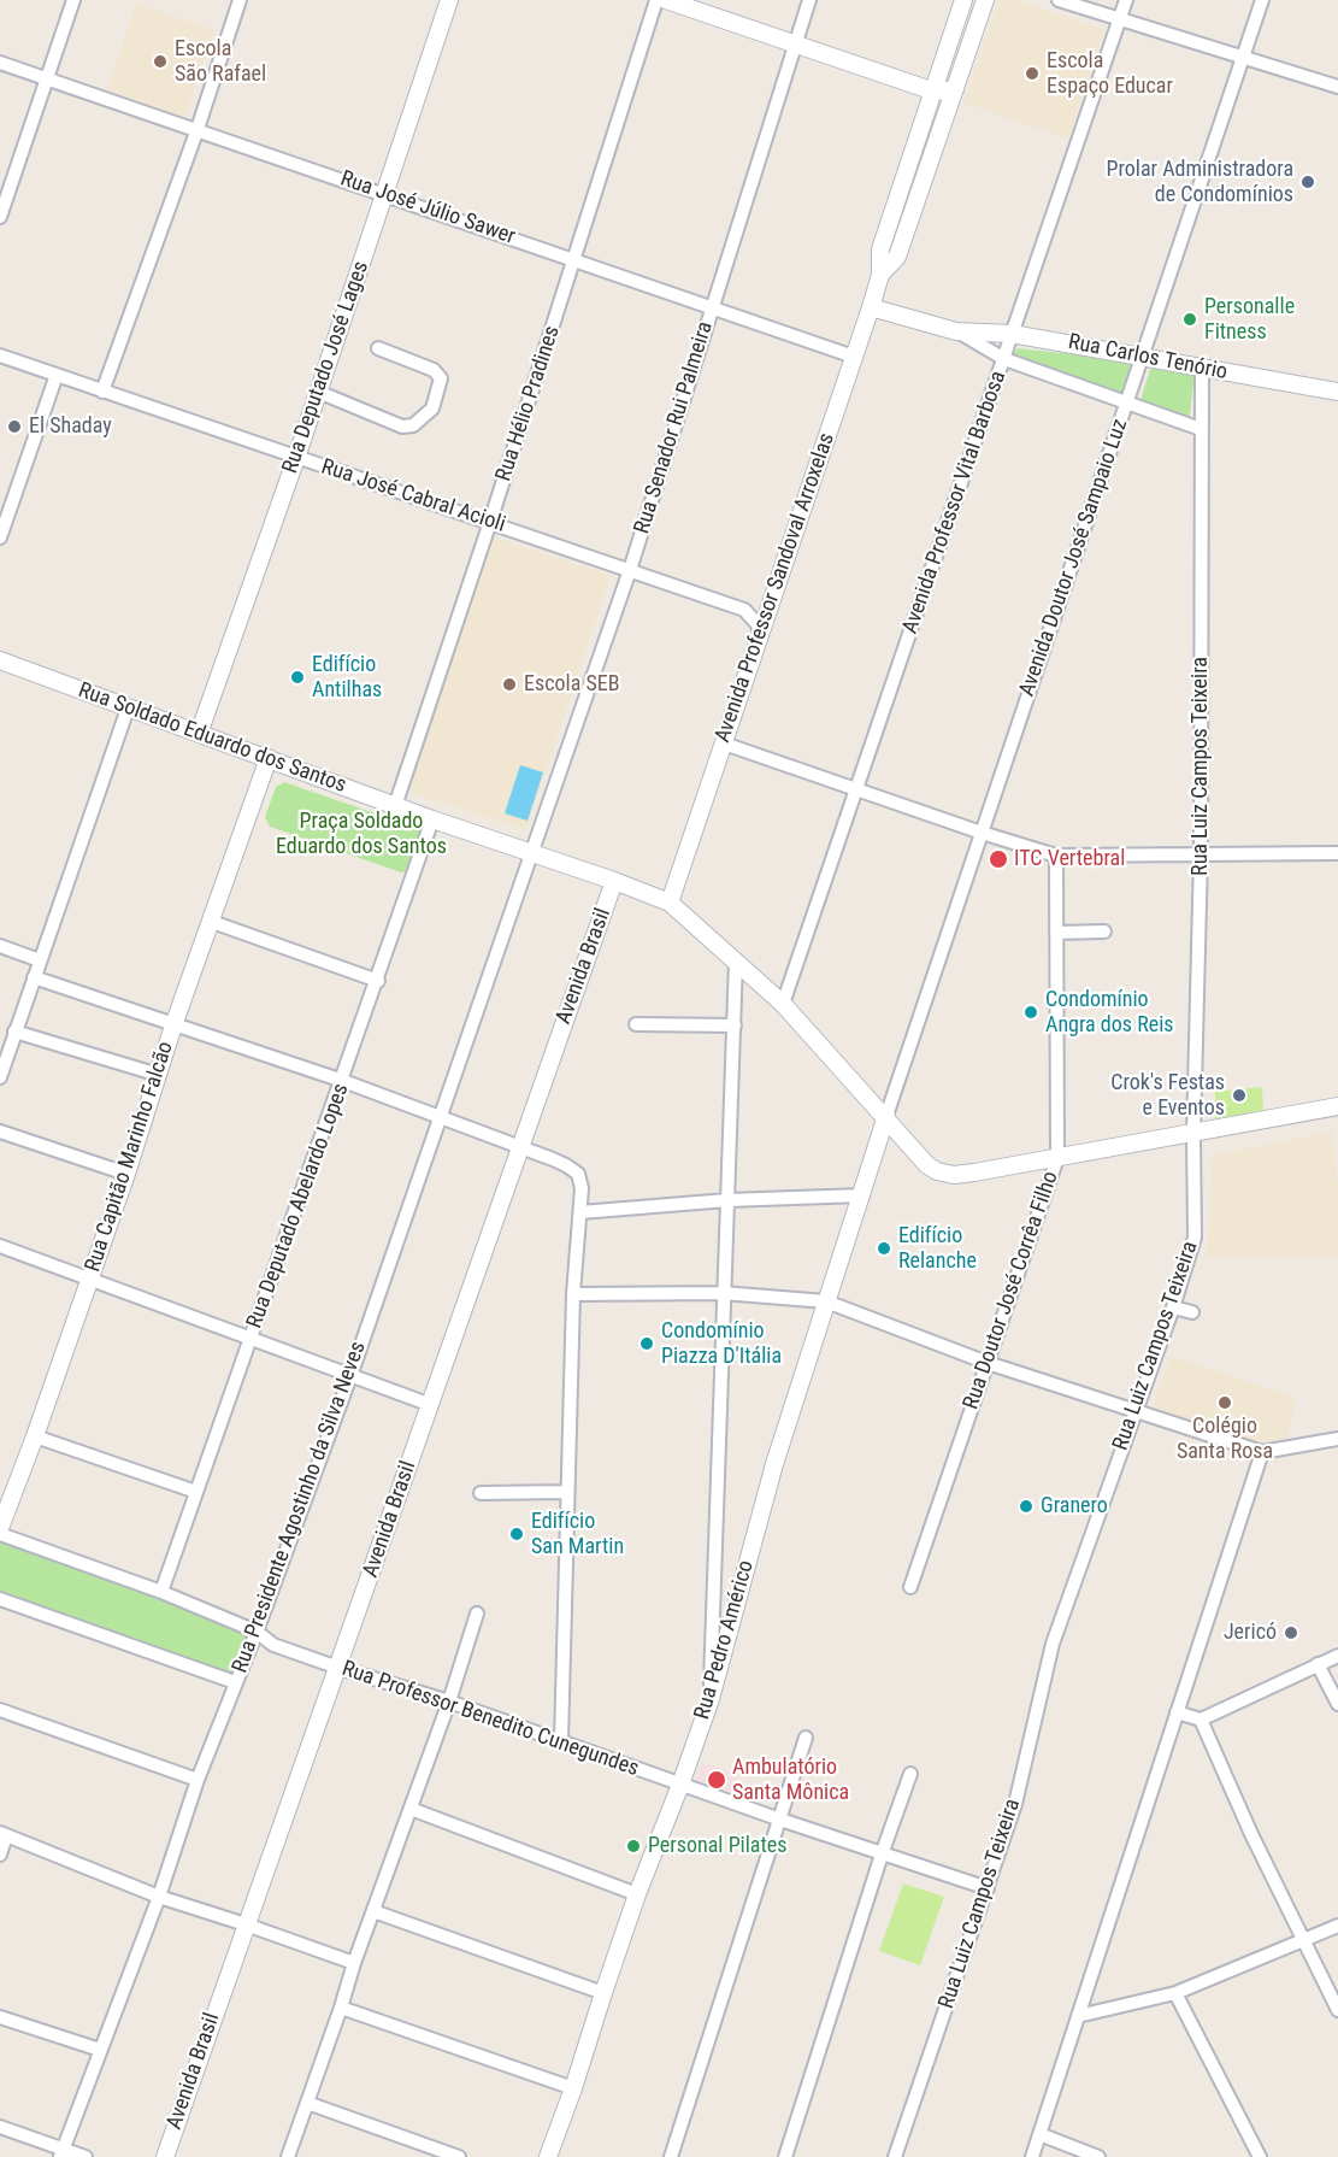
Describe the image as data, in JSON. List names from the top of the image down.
{
  "streets": {
    "street": [
      "Rua José Júlio Sawer",
      "Rua Carlos Tenório",
      "Rua Deputado José Lages",
      "Rua Hélio Pradines",
      "Rua Senador Rui Palmeira",
      "Rua José Cabral Acioli",
      "Avenida Professor Vital Barbosa",
      "Avenida Doutor José Sampaio Luz",
      "Avenida Professor Sandoval Arroxelas",
      "Rua Soldado Eduardo dos Santos",
      "Rua Luiz Campos Teixeira",
      "Avenida Brasil",
      "Rua Capitão Marinho Falcão",
      "Rua Deputado Abelardo Lopes",
      "Rua Doutor José Corrêa Filho",
      "Rua Presidente Agostinho da Silva Neves",
      "Rua Pedro Américo",
      "Rua Professor Benedito Cunegundes"
    ]
  },
  "crossings": [
    ["Rua José Júlio Sawer", "Rua Deputado José Lages"],
    ["Rua José Júlio Sawer", "Rua Hélio Pradines"],
    ["Rua José Júlio Sawer", "Rua Senador Rui Palmeira"],
    ["Rua José Júlio Sawer", "Avenida Professor Sandoval Arroxelas"],
    ["Rua Carlos Tenório", "Avenida Professor Vital Barbosa"],
    ["Rua Carlos Tenório", "Avenida Doutor José Sampaio Luz"],
    ["Rua Carlos Tenório", "Avenida Professor Sandoval Arroxelas"],
    ["Rua Carlos Tenório", "Rua Luiz Campos Teixeira"],
    ["Rua Deputado José Lages", "Rua José Cabral Acioli"],
    ["Rua Deputado José Lages", "Rua Soldado Eduardo dos Santos"],
    ["Rua Hélio Pradines", "Rua José Cabral Acioli"],
    ["Rua Hélio Pradines", "Rua Soldado Eduardo dos Santos"],
    ["Rua Senador Rui Palmeira", "Rua José Cabral Acioli"],
    ["Rua Senador Rui Palmeira", "Rua Soldado Eduardo dos Santos"],
    ["Rua Senador Rui Palmeira", "Rua Presidente Agostinho da Silva Neves"],
    ["Avenida Professor Vital Barbosa", "Rua Soldado Eduardo dos Santos"],
    ["Avenida Doutor José Sampaio Luz", "Rua Soldado Eduardo dos Santos"],
    ["Avenida Doutor José Sampaio Luz", "Rua Pedro Américo"],
    ["Avenida Professor Sandoval Arroxelas", "Rua Soldado Eduardo dos Santos"],
    ["Rua Soldado Eduardo dos Santos", "Rua Luiz Campos Teixeira"],
    ["Rua Soldado Eduardo dos Santos", "Avenida Brasil"],
    ["Rua Soldado Eduardo dos Santos", "Rua Capitão Marinho Falcão"],
    ["Rua Soldado Eduardo dos Santos", "Rua Deputado Abelardo Lopes"],
    ["Rua Soldado Eduardo dos Santos", "Rua Doutor José Corrêa Filho"],
    ["Rua Soldado Eduardo dos Santos", "Rua Presidente Agostinho da Silva Neves"],
    ["Rua Soldado Eduardo dos Santos", "Rua Pedro Américo"],
    ["Rua Luiz Campos Teixeira", "Rua Professor Benedito Cunegundes"],
    ["Avenida Brasil", "Rua Professor Benedito Cunegundes"],
    ["Rua Deputado Abelardo Lopes", "Rua Professor Benedito Cunegundes"],
    ["Rua Presidente Agostinho da Silva Neves", "Rua Professor Benedito Cunegundes"],
    ["Rua Pedro Américo", "Rua Professor Benedito Cunegundes"]
  ],
  "parks": ["Praça Soldado Eduardo dos Santos"],
  "places": [
    "Escola São Rafael",
    "Escola Espaço Educar",
    "Prolar Administradora de Condomínios",
    "Personalle Fitness",
    "El Shaday",
    "Edifício Antilhas",
    "Escola SEB",
    "ITC Vertebral",
    "Condomínio Angra dos Reis",
    "Crok's Festas e Eventos",
    "Edifício Relanche",
    "Condomínio Piazza D'Itália",
    "Colégio Santa Rosa",
    "Granero",
    "Edifício San Martin",
    "Jericó",
    "Ambulatório Santa Mônica",
    "Personal Pilates"
  ]
}
